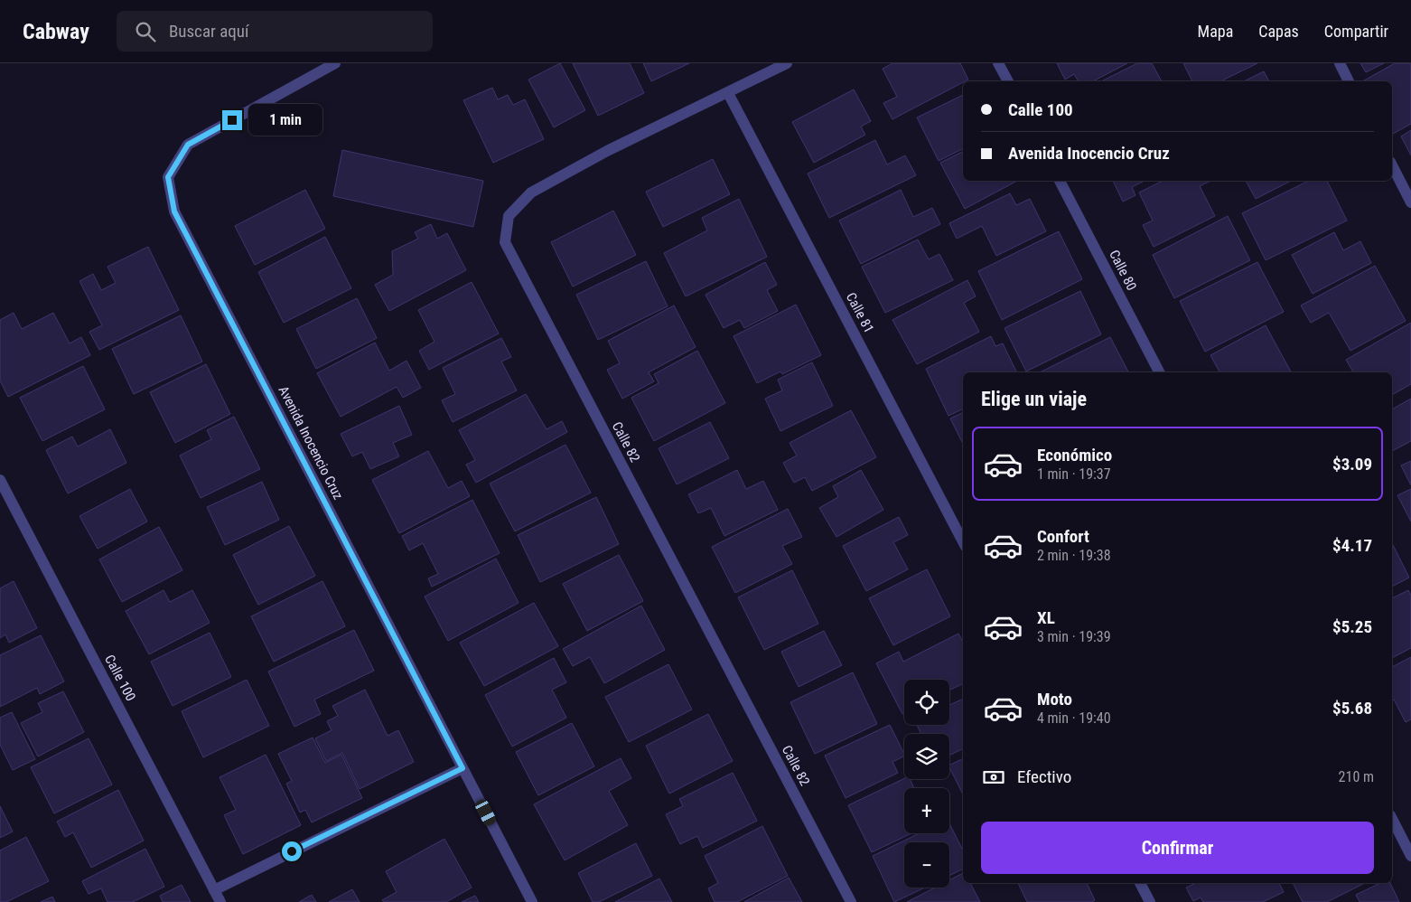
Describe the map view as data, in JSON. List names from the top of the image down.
{
  "streets": {
    "street": [
      "Calle 80",
      "Calle 81",
      "Calle 82",
      "Avenida Inocencio Cruz",
      "Calle 100"
    ]
  },
  "crossings": [
    ["Calle 81", "Calle 82"]
  ],
  "page": {
    "header": "Cabway",
    "search": "Buscar aquí",
    "nav": ["Mapa", "Capas", "Compartir"],
    "banner": ["Calle 100", "Avenida Inocencio Cruz"],
    "bubble": "1 min",
    "heading": "Elige un viaje",
    "list": [
      {
        "name": "Económico",
        "note": "1 min · 19:37",
        "value": "$3.09"
      },
      {
        "name": "Confort",
        "note": "2 min · 19:38",
        "value": "$4.17"
      },
      {
        "name": "XL",
        "note": "3 min · 19:39",
        "value": "$5.25"
      },
      {
        "name": "Moto",
        "note": "4 min · 19:40",
        "value": "$5.68"
      }
    ],
    "map_buttons": ["+", "−"],
    "pay": ["Efectivo", "210 m"],
    "buttons": "Confirmar"
  }
}
